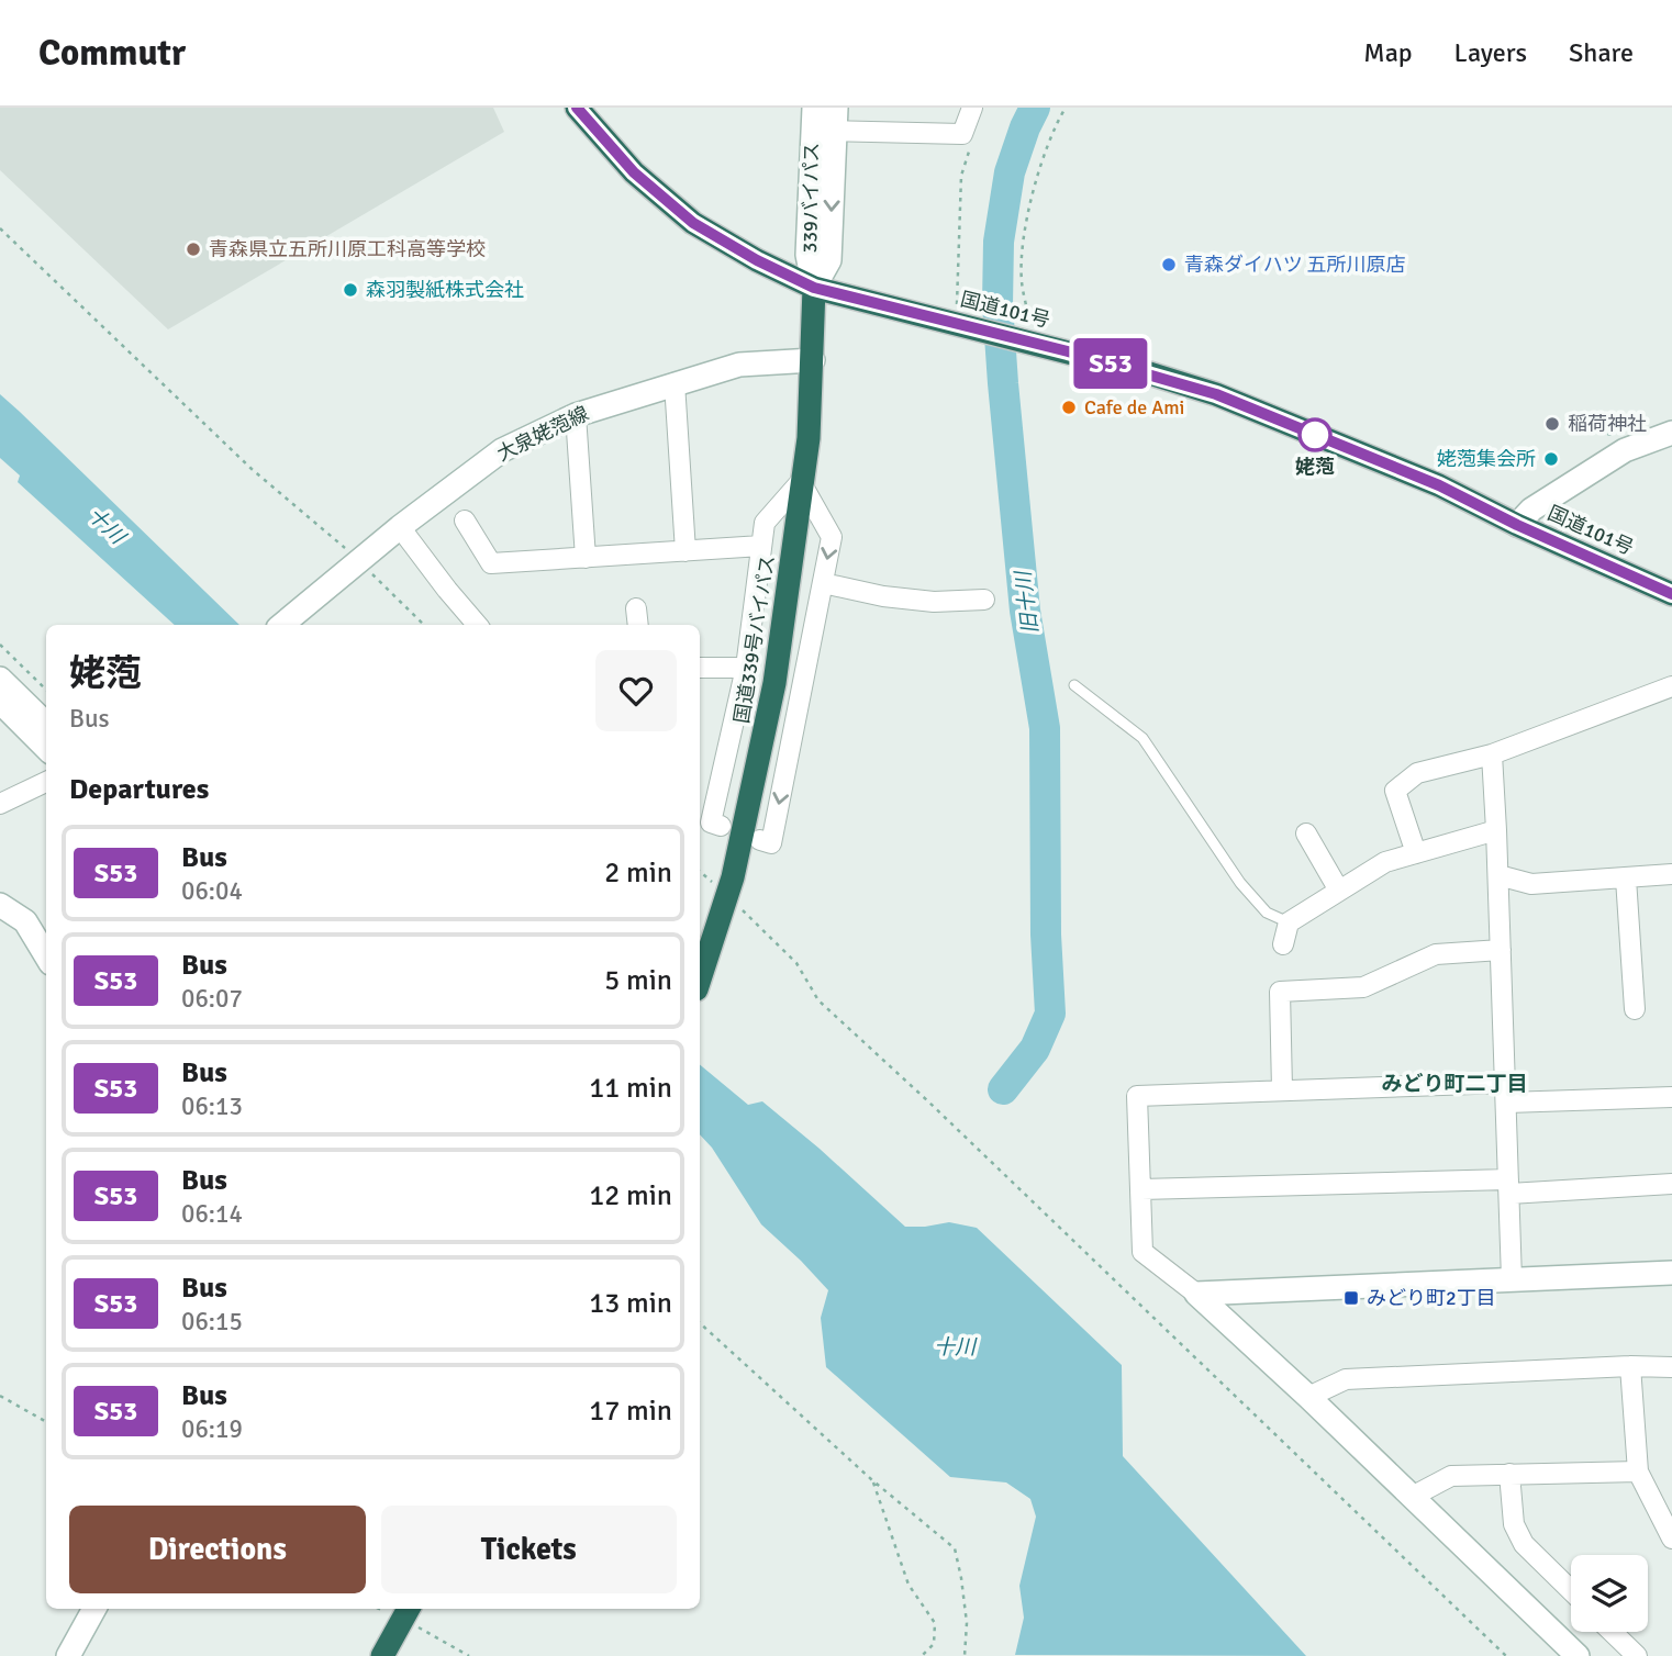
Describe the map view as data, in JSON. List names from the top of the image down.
{
  "streets": {
    "highway": ["国道101号", "国道339号バイパス"],
    "street": ["339バイパス", "大泉姥萢線"]
  },
  "crossings": [
    ["339バイパス", "国道101号"],
    ["339バイパス", "国道339号バイパス"],
    ["国道101号", "国道339号バイパス"],
    ["大泉姥萢線", "国道339号バイパス"]
  ],
  "districts": ["みどり町二丁目"],
  "water": ["十川", "旧十川"],
  "places": {
    "other": [
      "青森県立五所川原工科高等学校",
      "青森ダイハツ 五所川原店",
      "森羽製紙株式会社",
      "Cafe de Ami",
      "稲荷神社",
      "姥萢",
      "姥萢集会所"
    ],
    "transit": ["みどり町2丁目"]
  },
  "lines": ["bus line S53"],
  "page": {
    "header": "Commutr",
    "nav": ["Map", "Layers", "Share"],
    "on_map": "S53",
    "heading": [
      ["姥萢", "Bus"],
      "Departures"
    ],
    "list": [
      {
        "mark": "S53",
        "name": "Bus",
        "note": "06:04",
        "value": "2 min"
      },
      {
        "mark": "S53",
        "name": "Bus",
        "note": "06:07",
        "value": "5 min"
      },
      {
        "mark": "S53",
        "name": "Bus",
        "note": "06:13",
        "value": "11 min"
      },
      {
        "mark": "S53",
        "name": "Bus",
        "note": "06:14",
        "value": "12 min"
      },
      {
        "mark": "S53",
        "name": "Bus",
        "note": "06:15",
        "value": "13 min"
      },
      {
        "mark": "S53",
        "name": "Bus",
        "note": "06:19",
        "value": "17 min"
      }
    ],
    "buttons": ["Directions", "Tickets"]
  }
}
